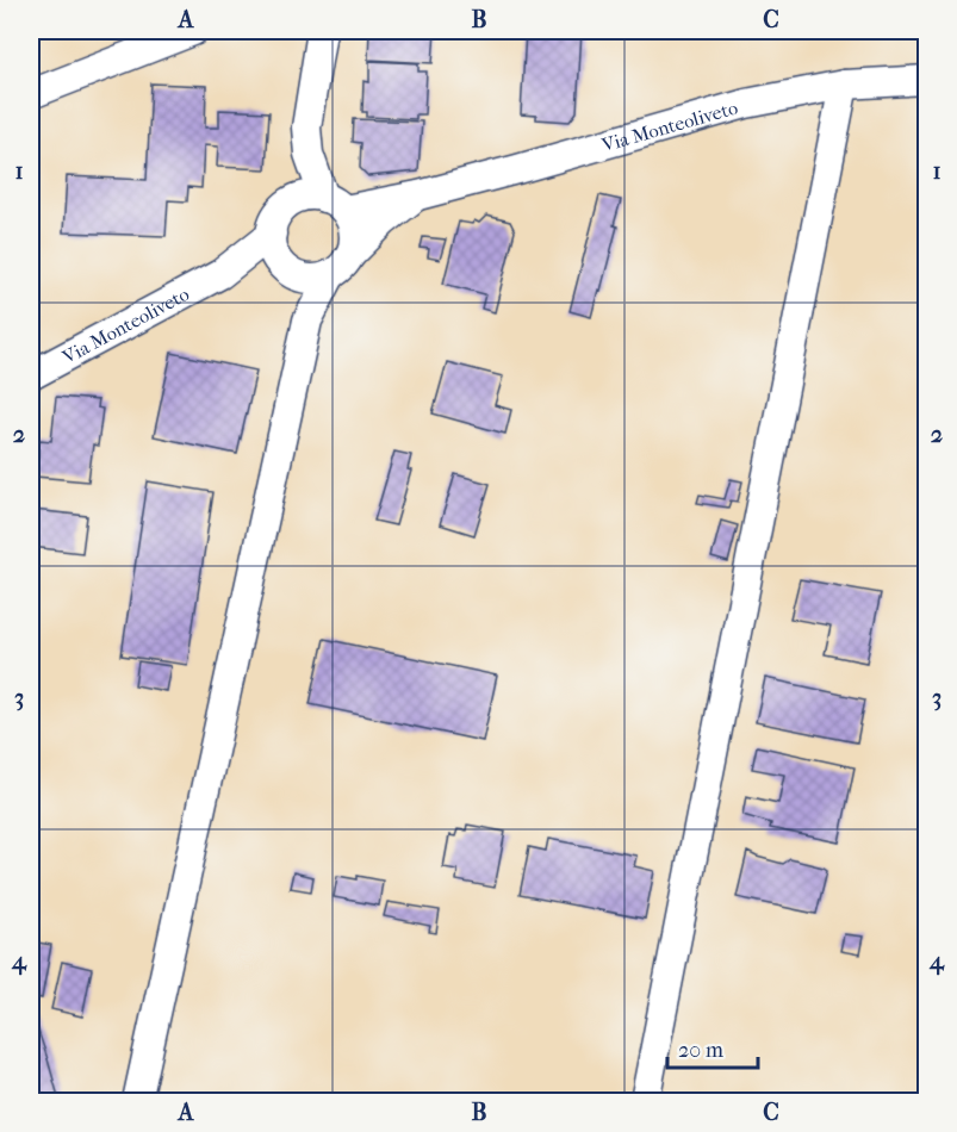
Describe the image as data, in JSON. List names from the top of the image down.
{
  "streets": {
    "street": ["Via Monteoliveto"]
  },
  "scale_bar": "20 m",
  "grid": {
    "columns": ["A", "B", "C"],
    "rows": [
      "1",
      "2",
      "3",
      "4"
    ]
  }
}
